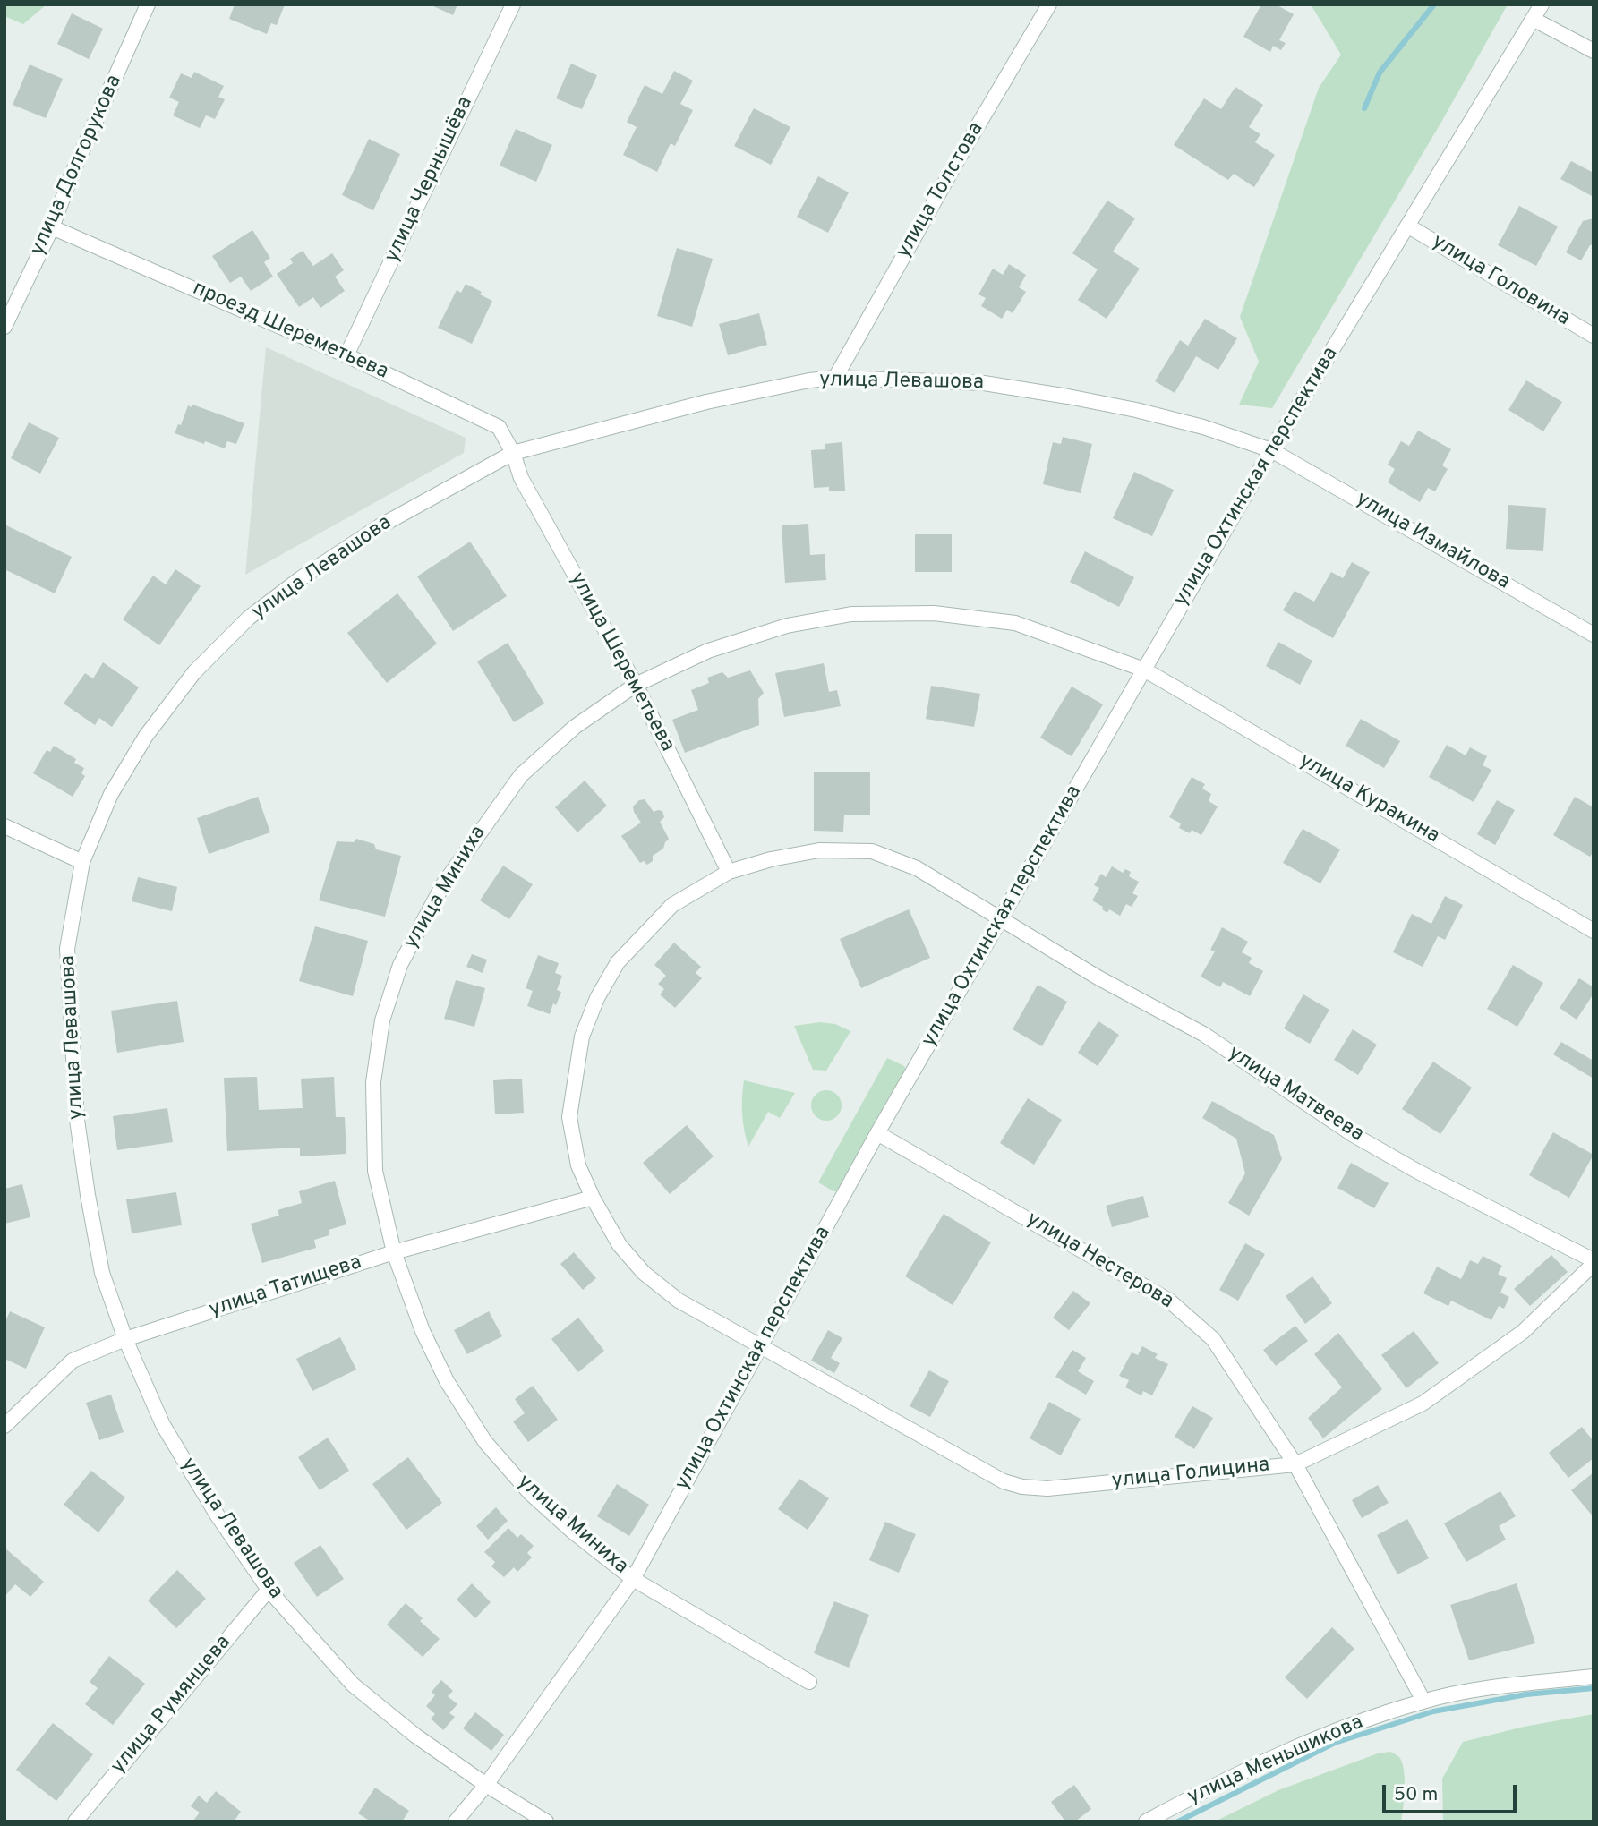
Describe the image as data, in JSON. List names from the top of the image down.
{
  "streets": {
    "street": [
      "улица Долгорукова",
      "улица Чернышёва",
      "улица Толстова",
      "улица Головина",
      "проезд Шереметьева",
      "улица Левашова",
      "улица Охтинская перспектива",
      "улица Измайлова",
      "улица Шереметьева",
      "улица Куракина",
      "улица Миниха",
      "улица Матвеева",
      "улица Нестерова",
      "улица Татищева",
      "улица Голицина",
      "улица Румянцева",
      "улица Меньшикова"
    ]
  },
  "crossings": [
    ["улица Долгорукова", "проезд Шереметьева"],
    ["улица Чернышёва", "проезд Шереметьева"],
    ["улица Толстова", "улица Левашова"],
    ["улица Головина", "улица Охтинская перспектива"],
    ["проезд Шереметьева", "улица Левашова"],
    ["проезд Шереметьева", "улица Шереметьева"],
    ["улица Левашова", "улица Охтинская перспектива"],
    ["улица Левашова", "улица Измайлова"],
    ["улица Левашова", "улица Шереметьева"],
    ["улица Левашова", "улица Татищева"],
    ["улица Левашова", "улица Румянцева"],
    ["улица Охтинская перспектива", "улица Измайлова"],
    ["улица Охтинская перспектива", "улица Куракина"],
    ["улица Охтинская перспектива", "улица Миниха"],
    ["улица Охтинская перспектива", "улица Матвеева"],
    ["улица Охтинская перспектива", "улица Нестерова"],
    ["улица Охтинская перспектива", "улица Голицина"],
    ["улица Шереметьева", "улица Миниха"],
    ["улица Шереметьева", "улица Матвеева"],
    ["улица Шереметьева", "улица Голицина"],
    ["улица Куракина", "улица Миниха"],
    ["улица Миниха", "улица Татищева"],
    ["улица Матвеева", "улица Голицина"],
    ["улица Нестерова", "улица Голицина"],
    ["улица Нестерова", "улица Меньшикова"],
    ["улица Татищева", "улица Голицина"]
  ],
  "scale_bar": "50 m"
}
